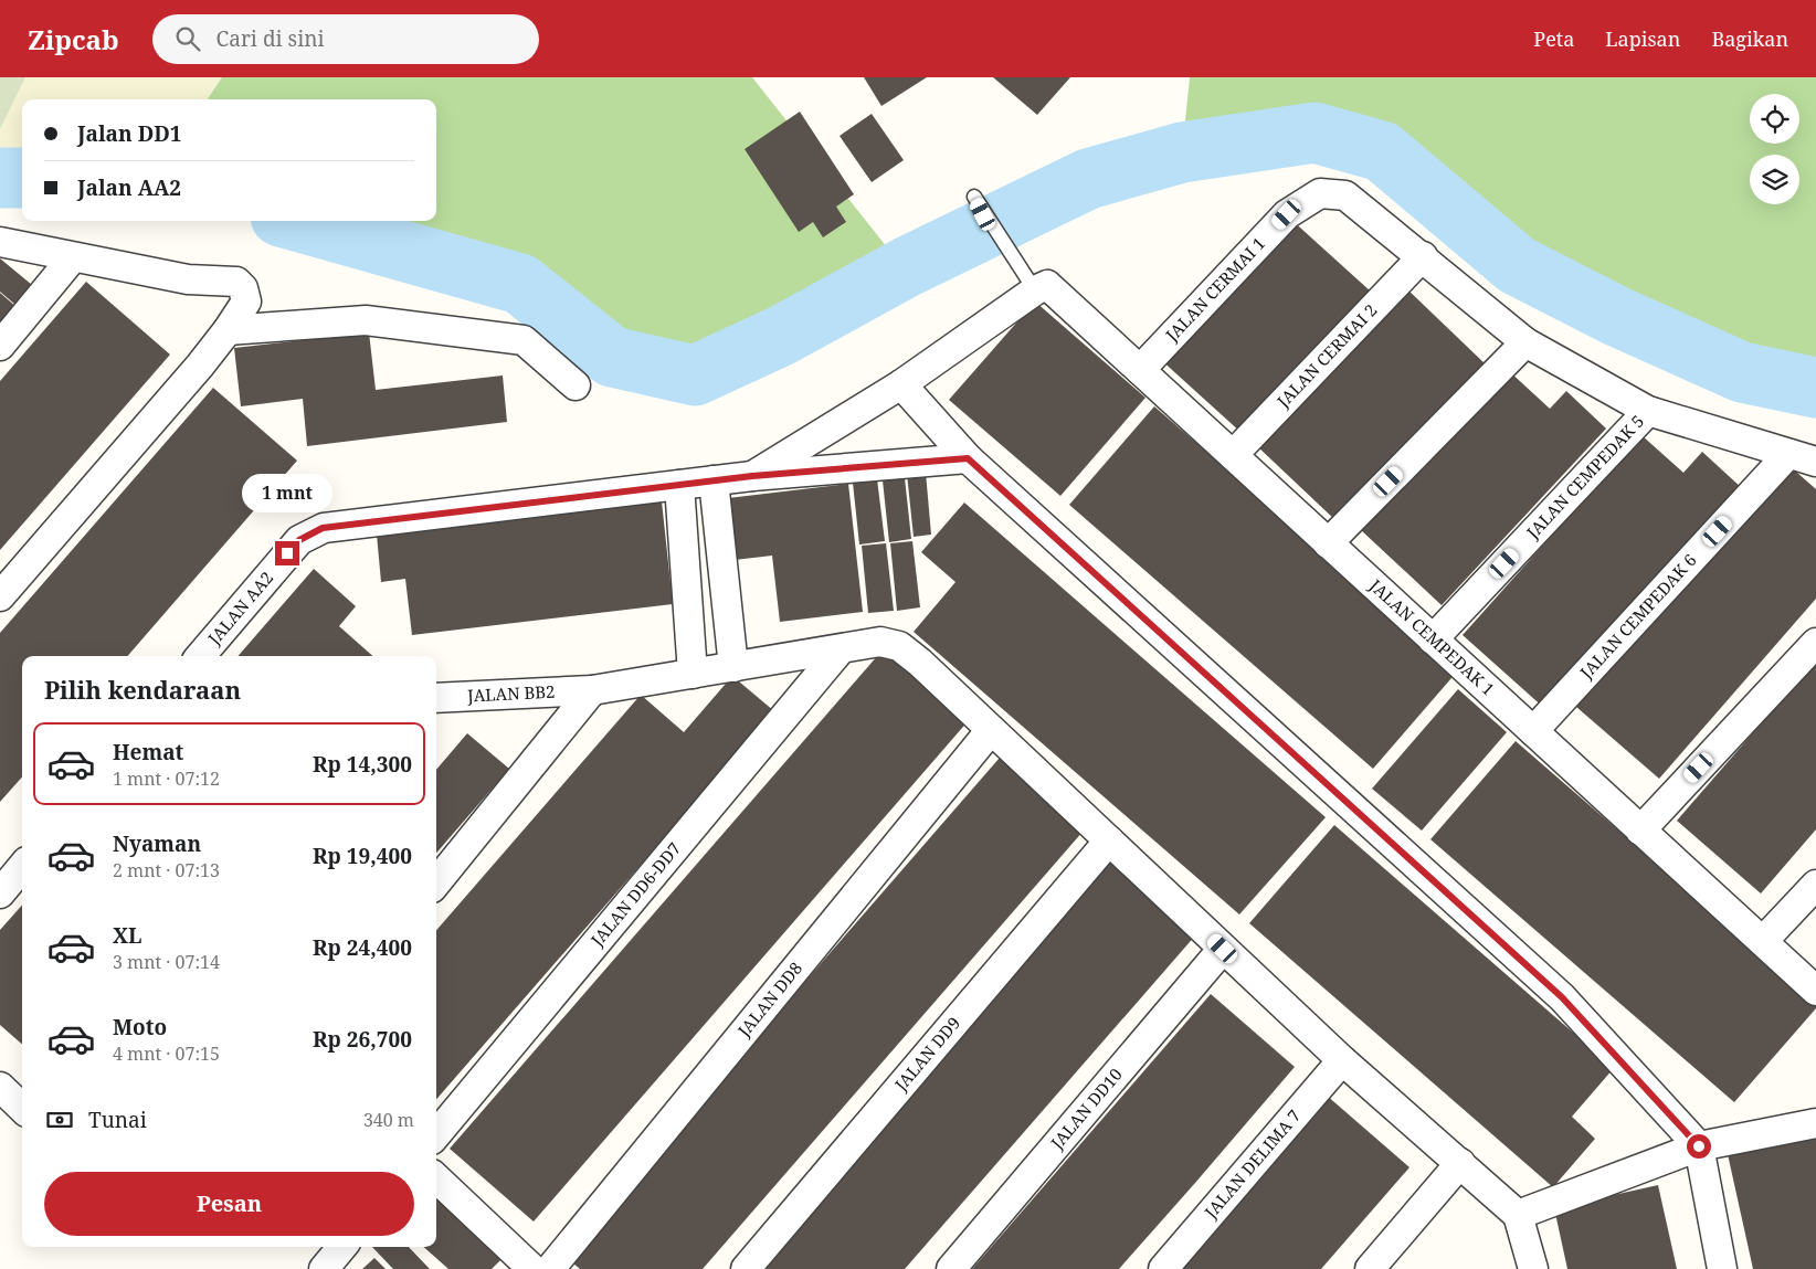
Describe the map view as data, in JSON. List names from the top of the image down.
{
  "streets": {
    "street": [
      "JALAN CERMAI 1",
      "JALAN CERMAI 2",
      "JALAN CEMPEDAK 5",
      "JALAN AA2",
      "JALAN CEMPEDAK 6",
      "JALAN CEMPEDAK 1",
      "JALAN BB2",
      "JALAN DD6-DD7",
      "JALAN DD8",
      "JALAN DD9",
      "JALAN DD10",
      "JALAN DELIMA 7"
    ]
  },
  "crossings": [
    ["JALAN CERMAI 1", "JALAN CERMAI 2"],
    ["JALAN CERMAI 1", "JALAN CEMPEDAK 1"],
    ["JALAN CERMAI 2", "JALAN CEMPEDAK 1"],
    ["JALAN CEMPEDAK 5", "JALAN CEMPEDAK 1"],
    ["JALAN CEMPEDAK 6", "JALAN CEMPEDAK 1"],
    ["JALAN BB2", "JALAN DD6-DD7"],
    ["JALAN BB2", "JALAN DD8"],
    ["JALAN BB2", "JALAN DD9"],
    ["JALAN BB2", "JALAN DD10"],
    ["JALAN BB2", "JALAN DELIMA 7"]
  ],
  "page": {
    "header": "Zipcab",
    "search": "Cari di sini",
    "nav": ["Peta", "Lapisan", "Bagikan"],
    "banner": ["Jalan DD1", "Jalan AA2"],
    "bubble": "1 mnt",
    "heading": "Pilih kendaraan",
    "list": [
      {
        "name": "Hemat",
        "note": "1 mnt · 07:12",
        "value": "Rp 14,300"
      },
      {
        "name": "Nyaman",
        "note": "2 mnt · 07:13",
        "value": "Rp 19,400"
      },
      {
        "name": "XL",
        "note": "3 mnt · 07:14",
        "value": "Rp 24,400"
      },
      {
        "name": "Moto",
        "note": "4 mnt · 07:15",
        "value": "Rp 26,700"
      }
    ],
    "pay": ["Tunai", "340 m"],
    "buttons": "Pesan"
  }
}
